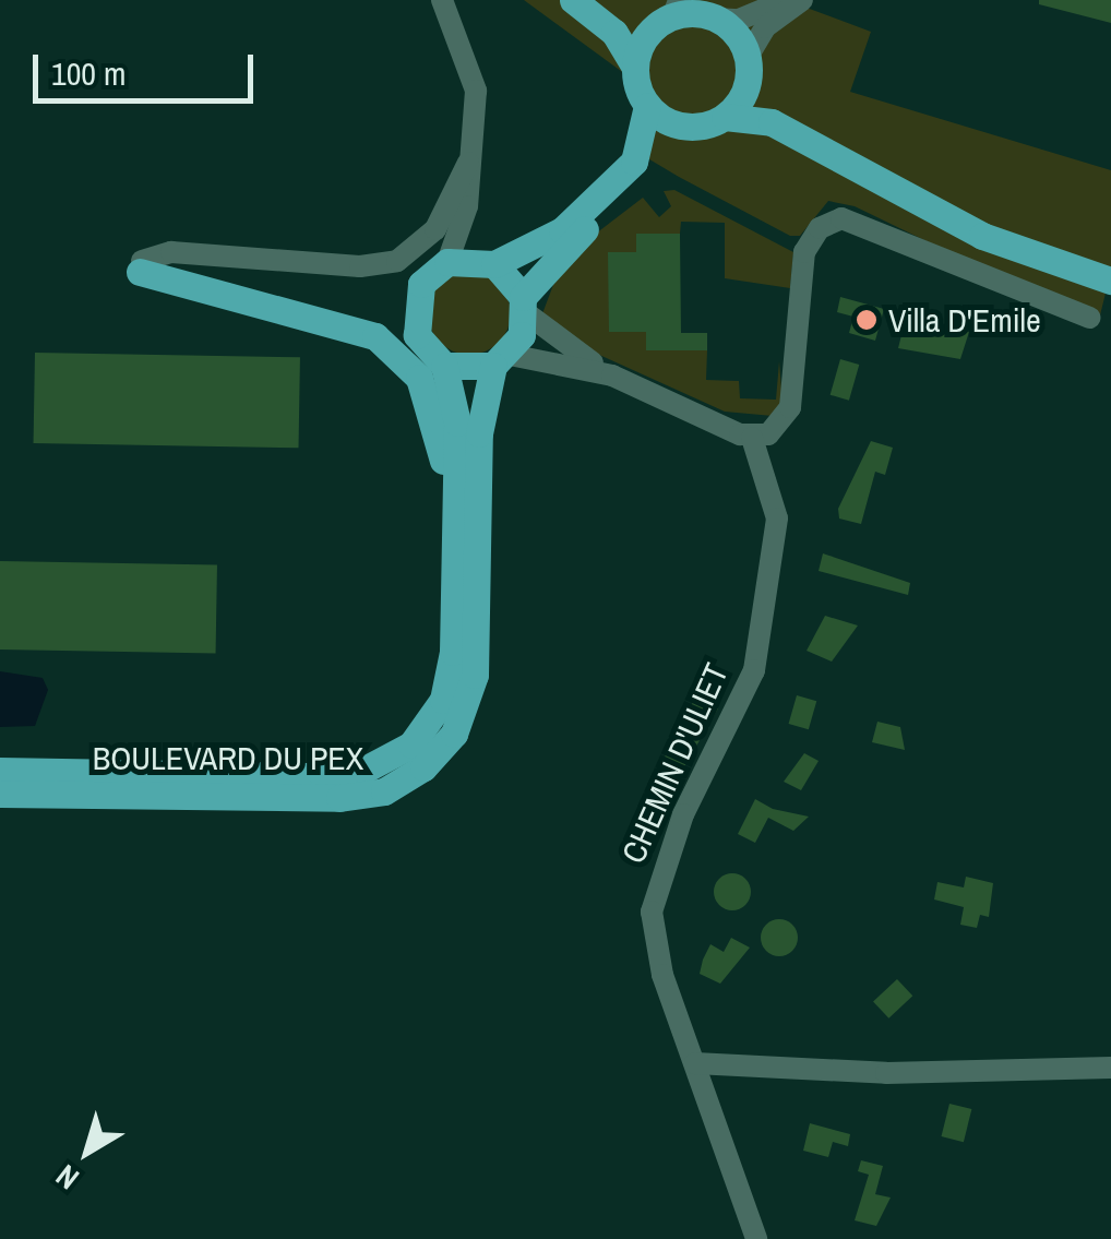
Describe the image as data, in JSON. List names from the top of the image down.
{
  "streets": {
    "main road": ["BOULEVARD DU PEX"],
    "street": ["CHEMIN D'ULIET"]
  },
  "places": ["Villa D'Emile"],
  "scale_bar": "100 m",
  "north": "bottom left"
}
